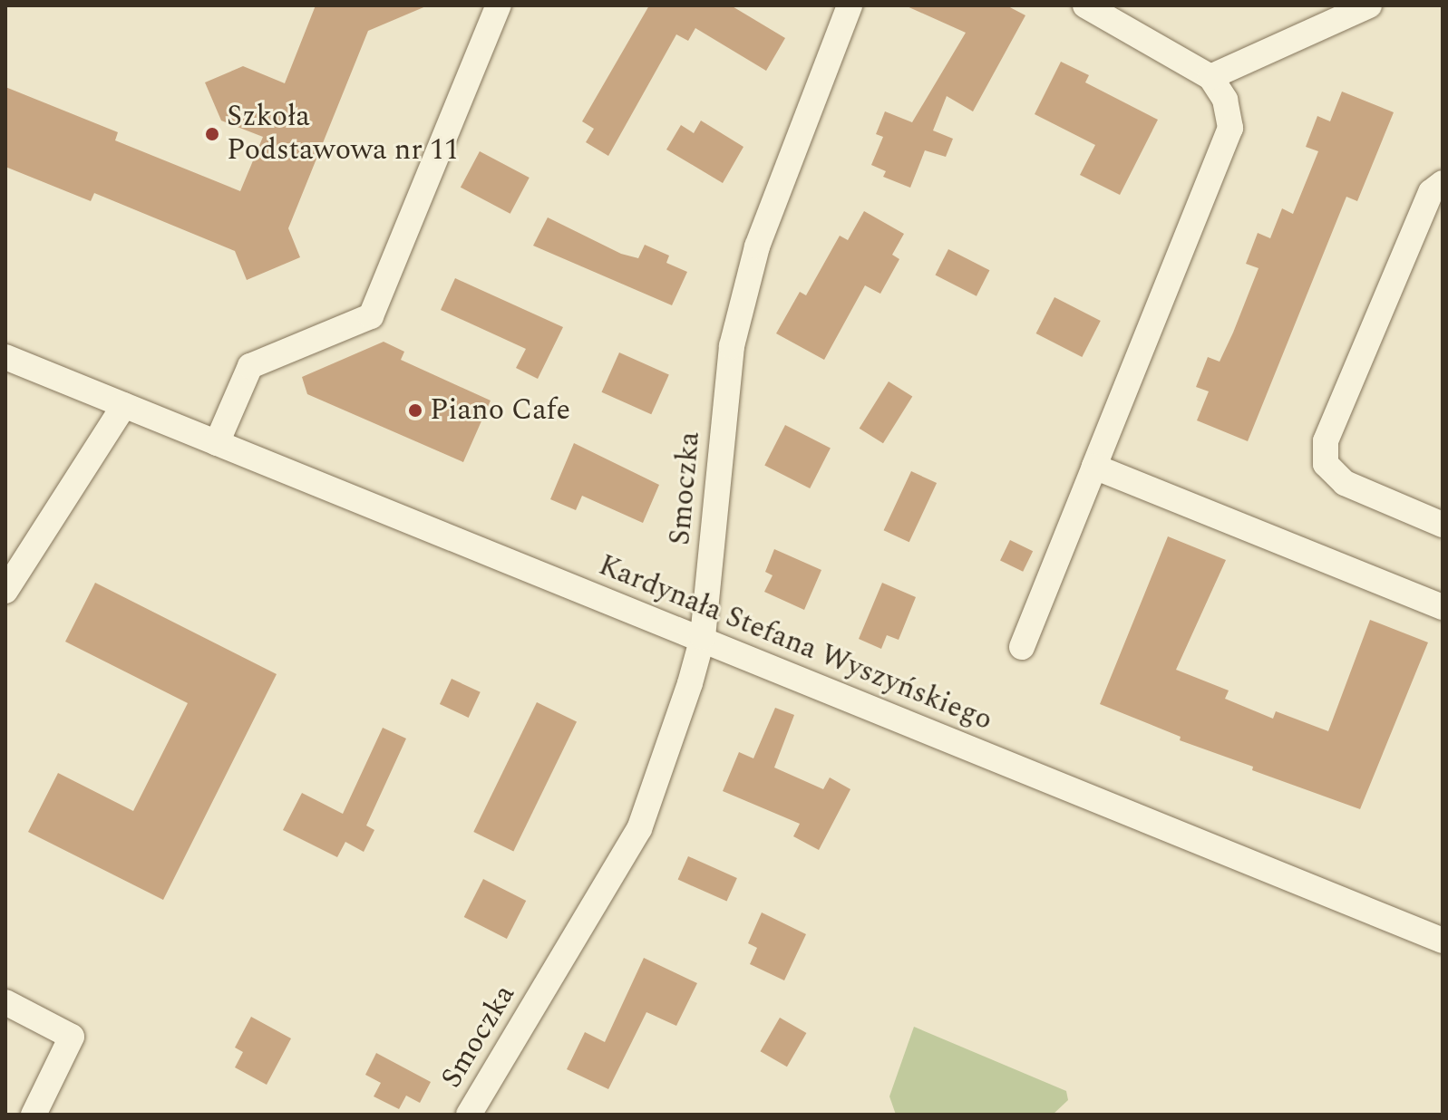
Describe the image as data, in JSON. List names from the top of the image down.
{
  "streets": {
    "street": ["Smoczka", "Kardynała Stefana Wyszyńskiego"]
  },
  "crossings": [
    ["Smoczka", "Kardynała Stefana Wyszyńskiego"]
  ],
  "places": ["Szkoła Podstawowa nr 11", "Piano Cafe"]
}
